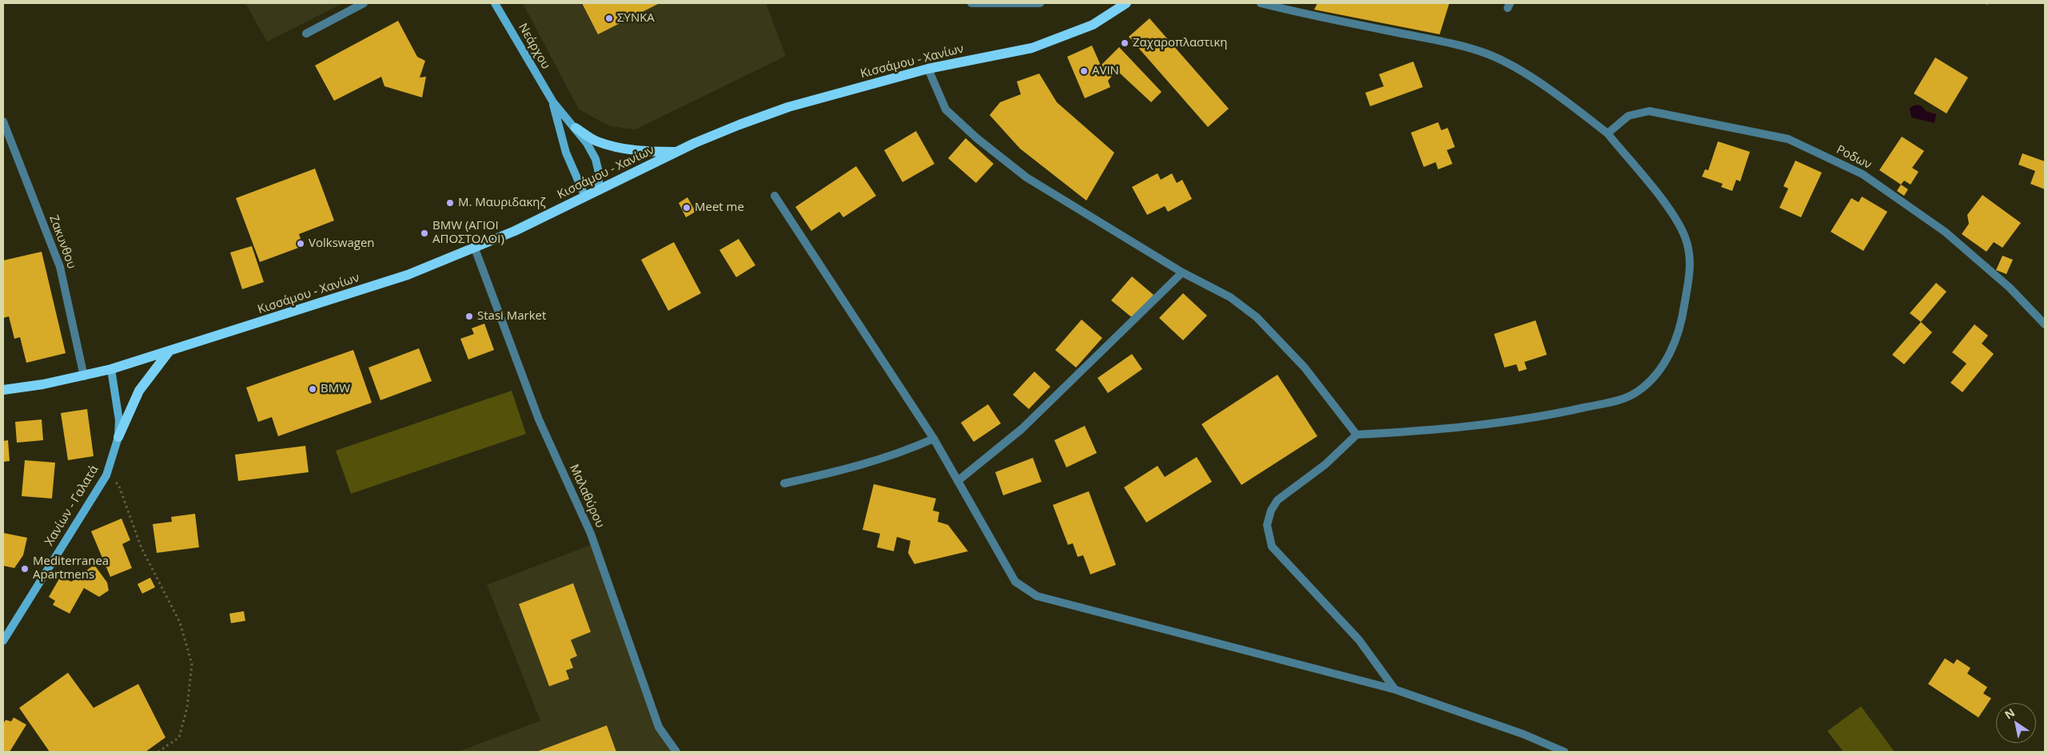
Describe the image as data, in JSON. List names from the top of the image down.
{
  "streets": {
    "main road": ["Κισσάμου - Χανίων"],
    "street": [
      "Νεάρχου",
      "Ροδων",
      "Ζακυνθου",
      "Μαλαθύρου",
      "Χανίων - Γαλατά"
    ]
  },
  "crossings": [
    ["Νεάρχου", "Κισσάμου - Χανίων"],
    ["Κισσάμου - Χανίων", "Ζακυνθου"],
    ["Κισσάμου - Χανίων", "Μαλαθύρου"],
    ["Κισσάμου - Χανίων", "Χανίων - Γαλατά"]
  ],
  "places": [
    "ΣΥΝΚΑ",
    "Ζαχαροπλαστικη",
    "AVIN",
    "Μ. Μαυριδακηζ",
    "Meet me",
    "BMW (ΑΓΙΟΙ ΑΠΟΣΤΟΛΟΙ)",
    "Volkswagen",
    "Stasi Market",
    "BMW",
    "Mediterranea Apartmens"
  ],
  "north": "top left"
}
